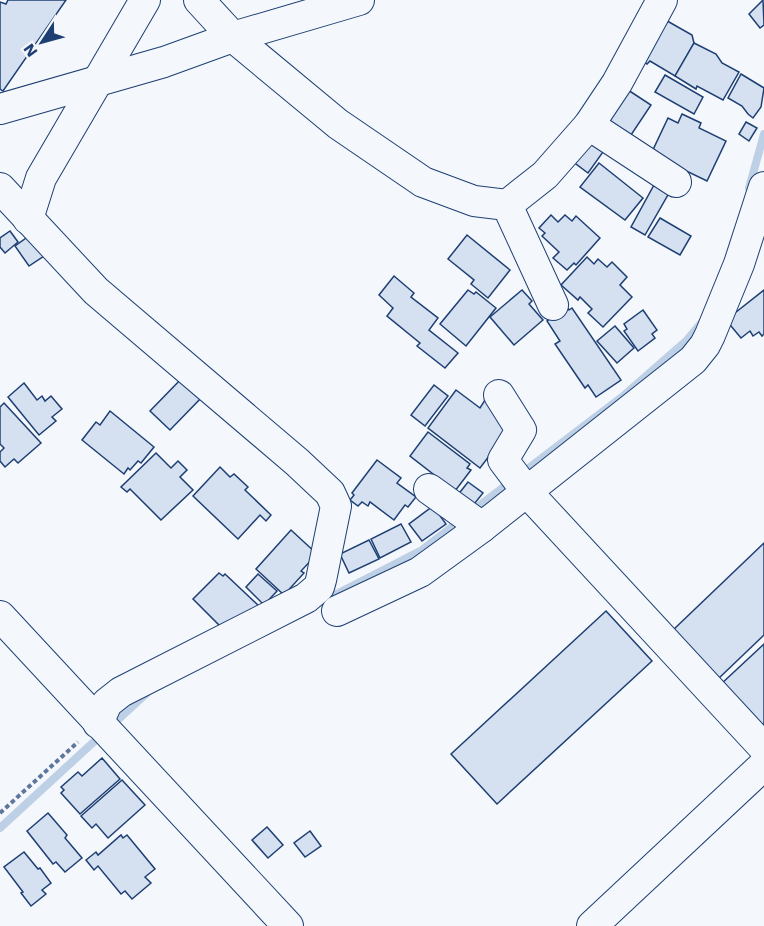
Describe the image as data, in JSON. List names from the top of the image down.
{
  "north": "bottom left"
}
